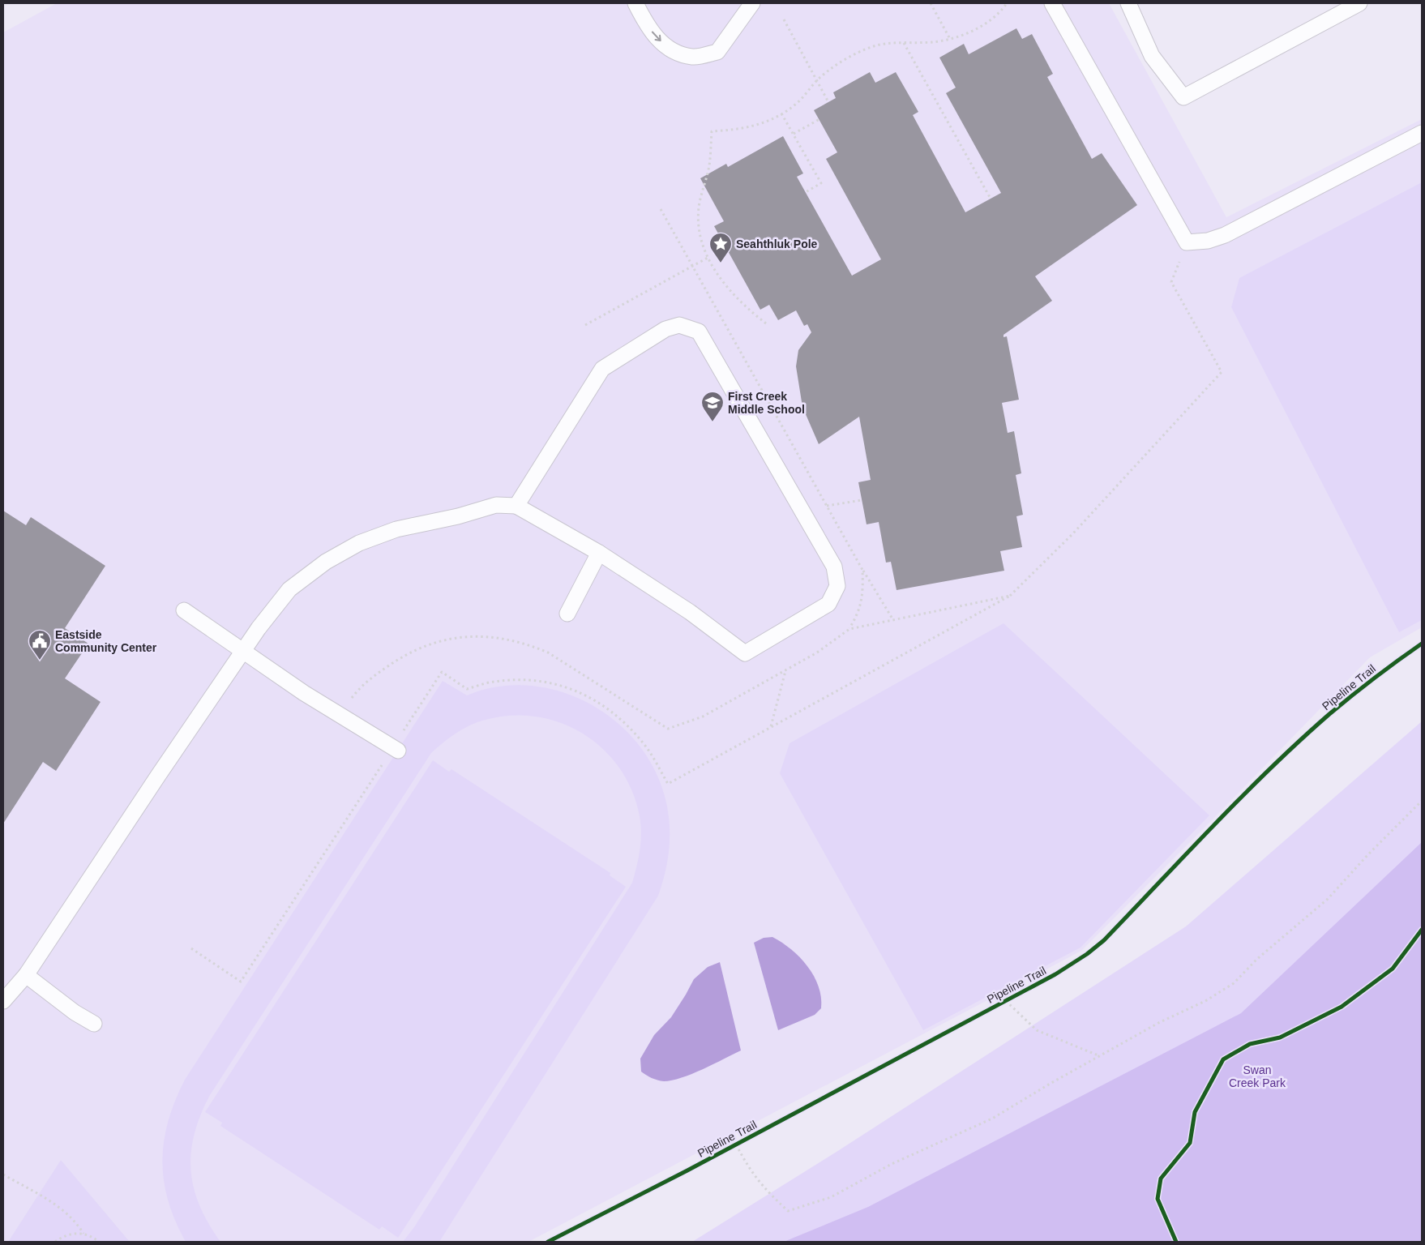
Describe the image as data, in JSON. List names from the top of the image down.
{
  "streets": {
    "cycle path": ["Pipeline Trail"]
  },
  "parks": ["Swan Creek Park"],
  "places": {
    "place": ["Seahthluk Pole"],
    "school or university": ["First Creek Middle School"],
    "public building": ["Eastside Community Center"]
  }
}
